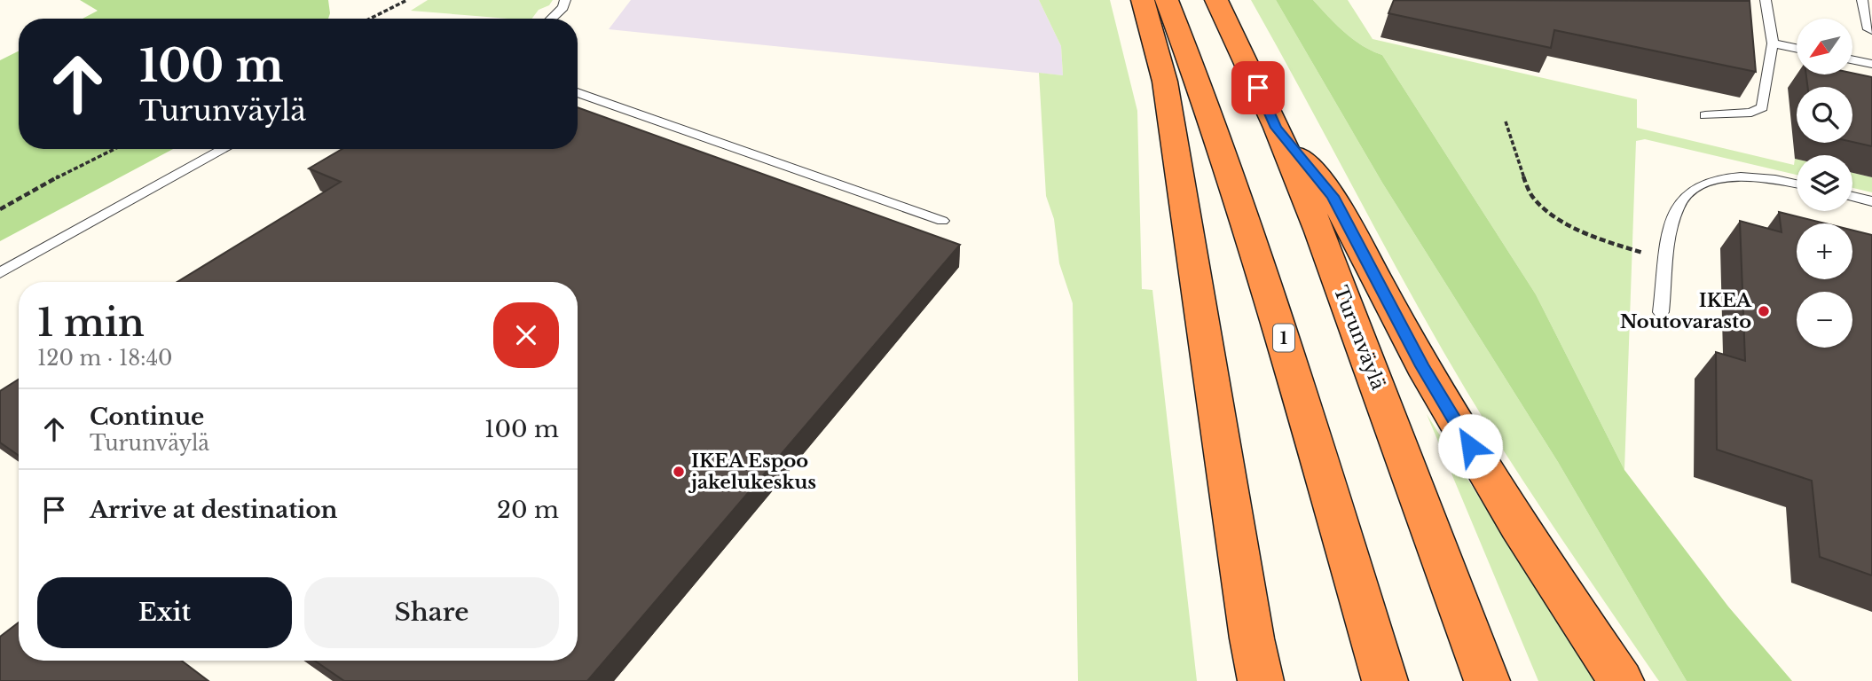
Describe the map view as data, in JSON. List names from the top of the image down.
{
  "streets": {
    "highway": ["1", "Turunväylä"]
  },
  "places": ["IKEA Noutovarasto", "IKEA Espoo jakelukeskus"],
  "north": "bottom left",
  "page": {
    "map_buttons": ["+", "−"],
    "turn": ["100 m", "Turunväylä"],
    "heading": ["1 min", "120 m · 18:40"],
    "list": [
      {
        "name": "Continue",
        "note": "Turunväylä",
        "value": "100 m"
      },
      {
        "name": "Arrive at destination",
        "value": "20 m"
      }
    ],
    "buttons": ["Exit", "Share"]
  }
}
